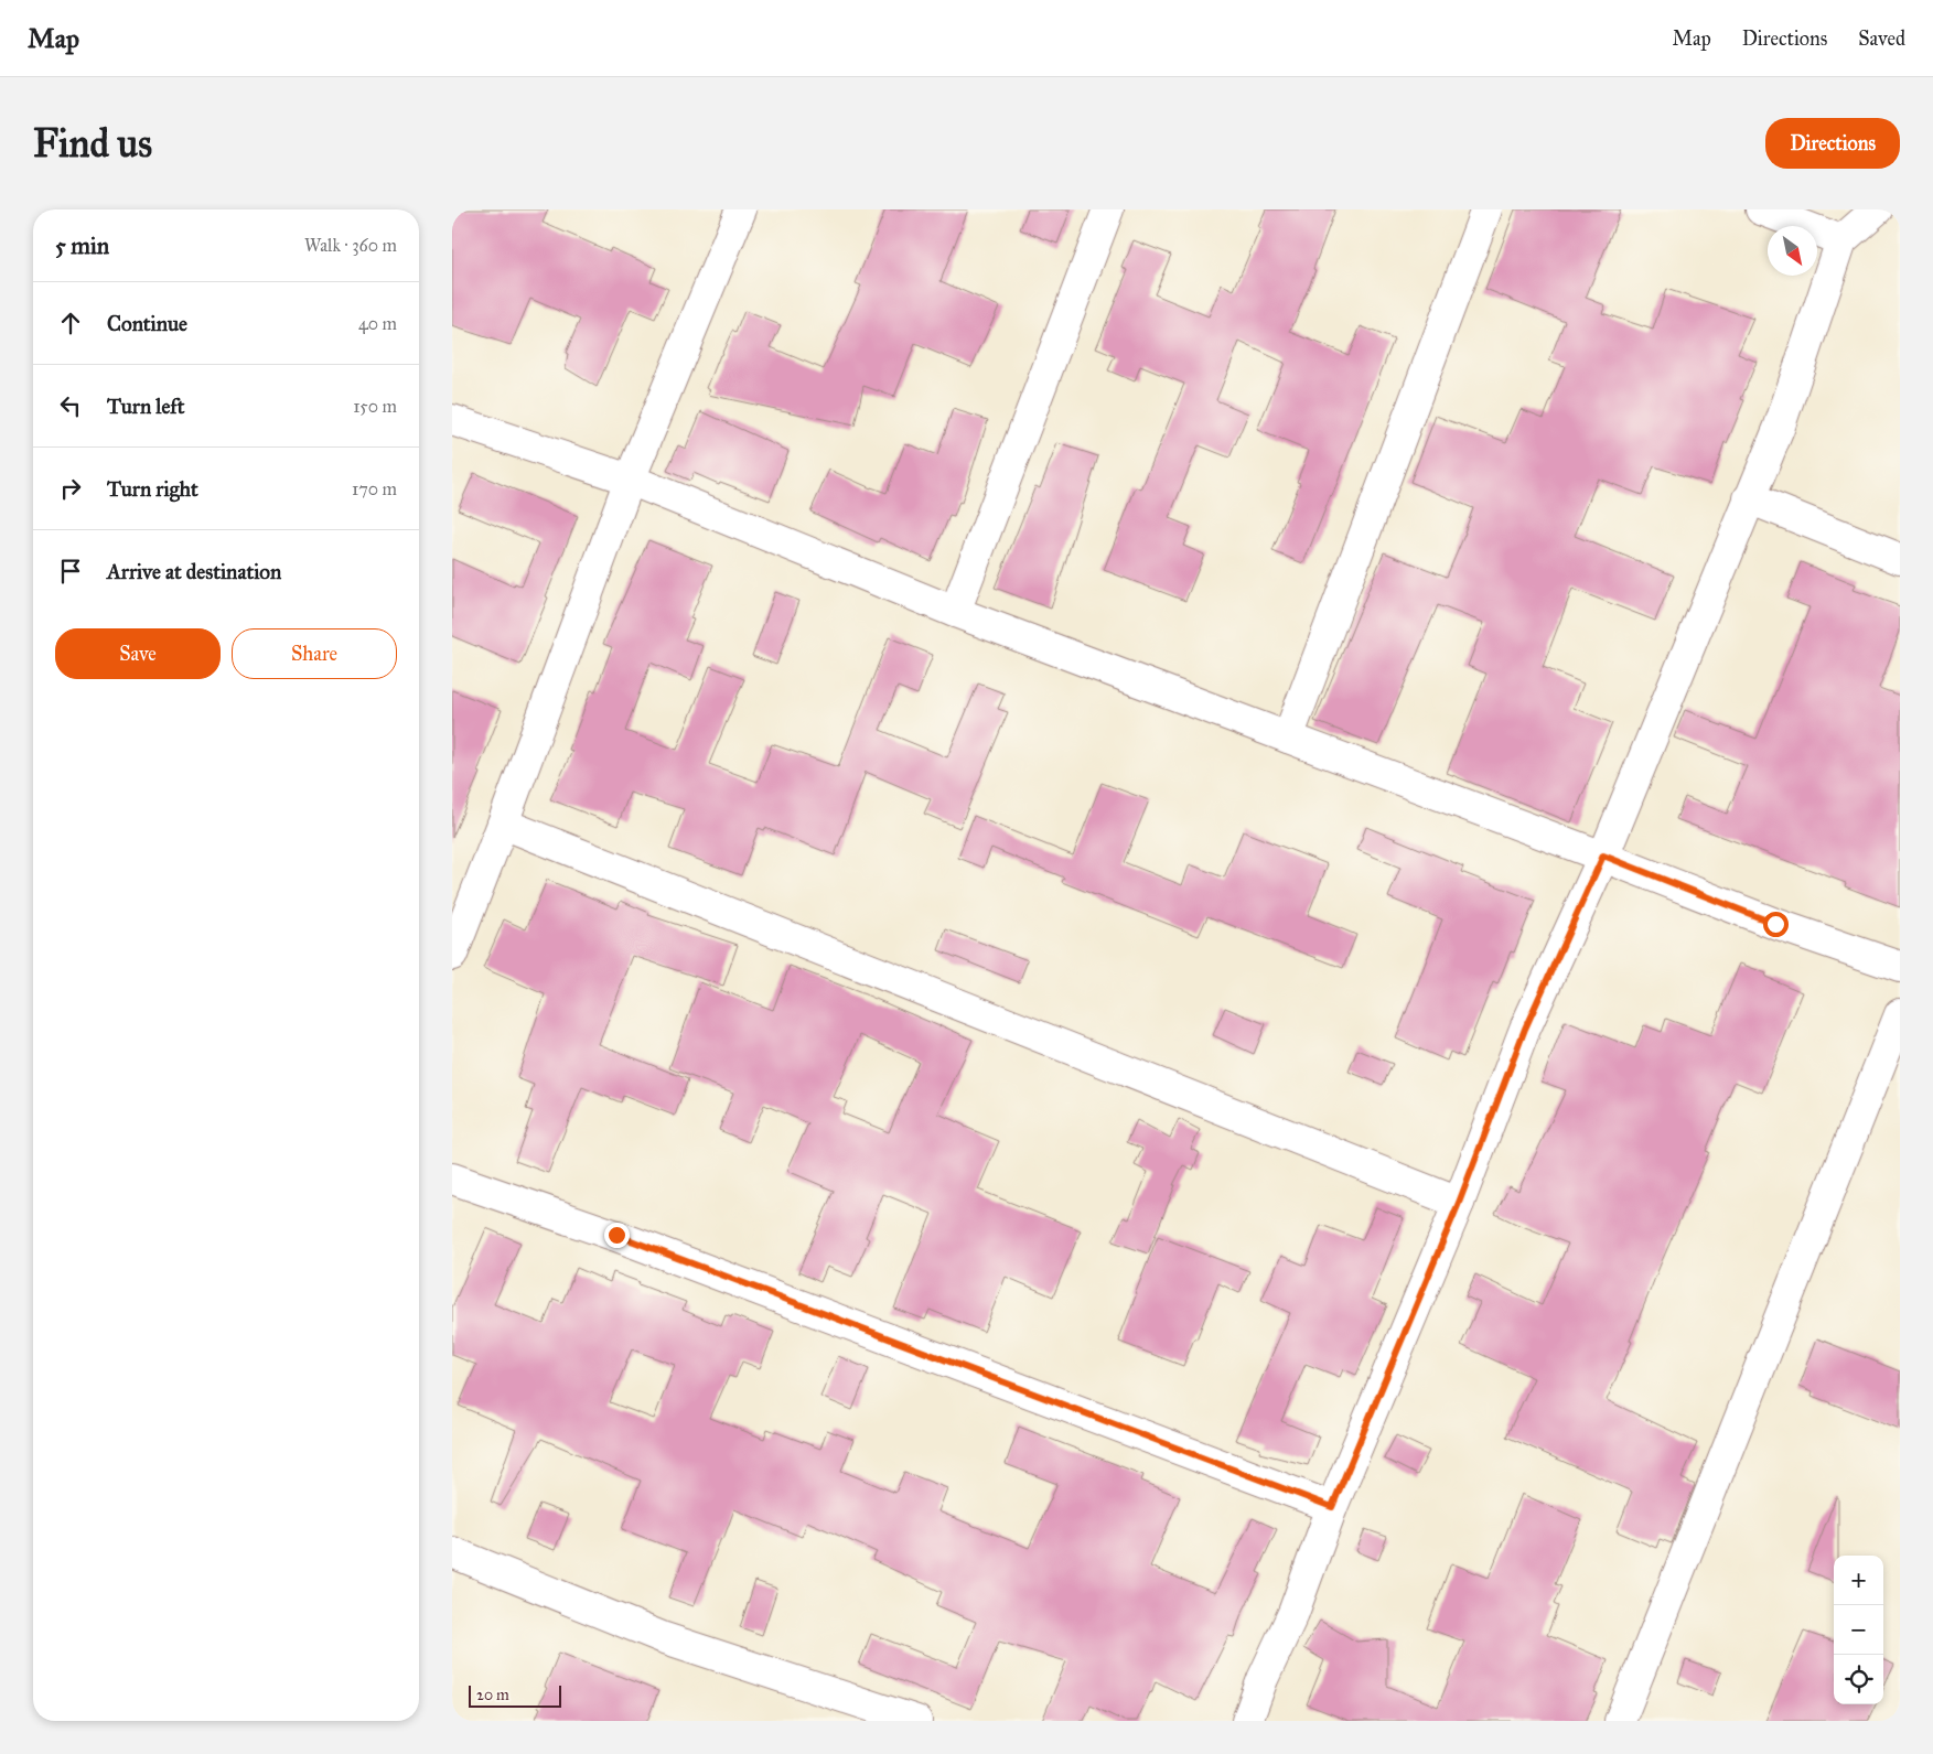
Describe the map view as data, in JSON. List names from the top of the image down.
{
  "scale_bar": "20 m",
  "north": "bottom right",
  "page": {
    "header": "Map",
    "nav": ["Map", "Directions", "Saved"],
    "buttons": [
      "Directions",
      ["Save", "Share"]
    ],
    "title": "Find us",
    "heading": ["5 min", "Walk · 360 m"],
    "list": [
      ["Continue", "40 m"],
      ["Turn left", "150 m"],
      ["Turn right", "170 m"],
      "Arrive at destination"
    ],
    "map_buttons": ["+", "−"],
    "scale": "20 m"
  }
}
